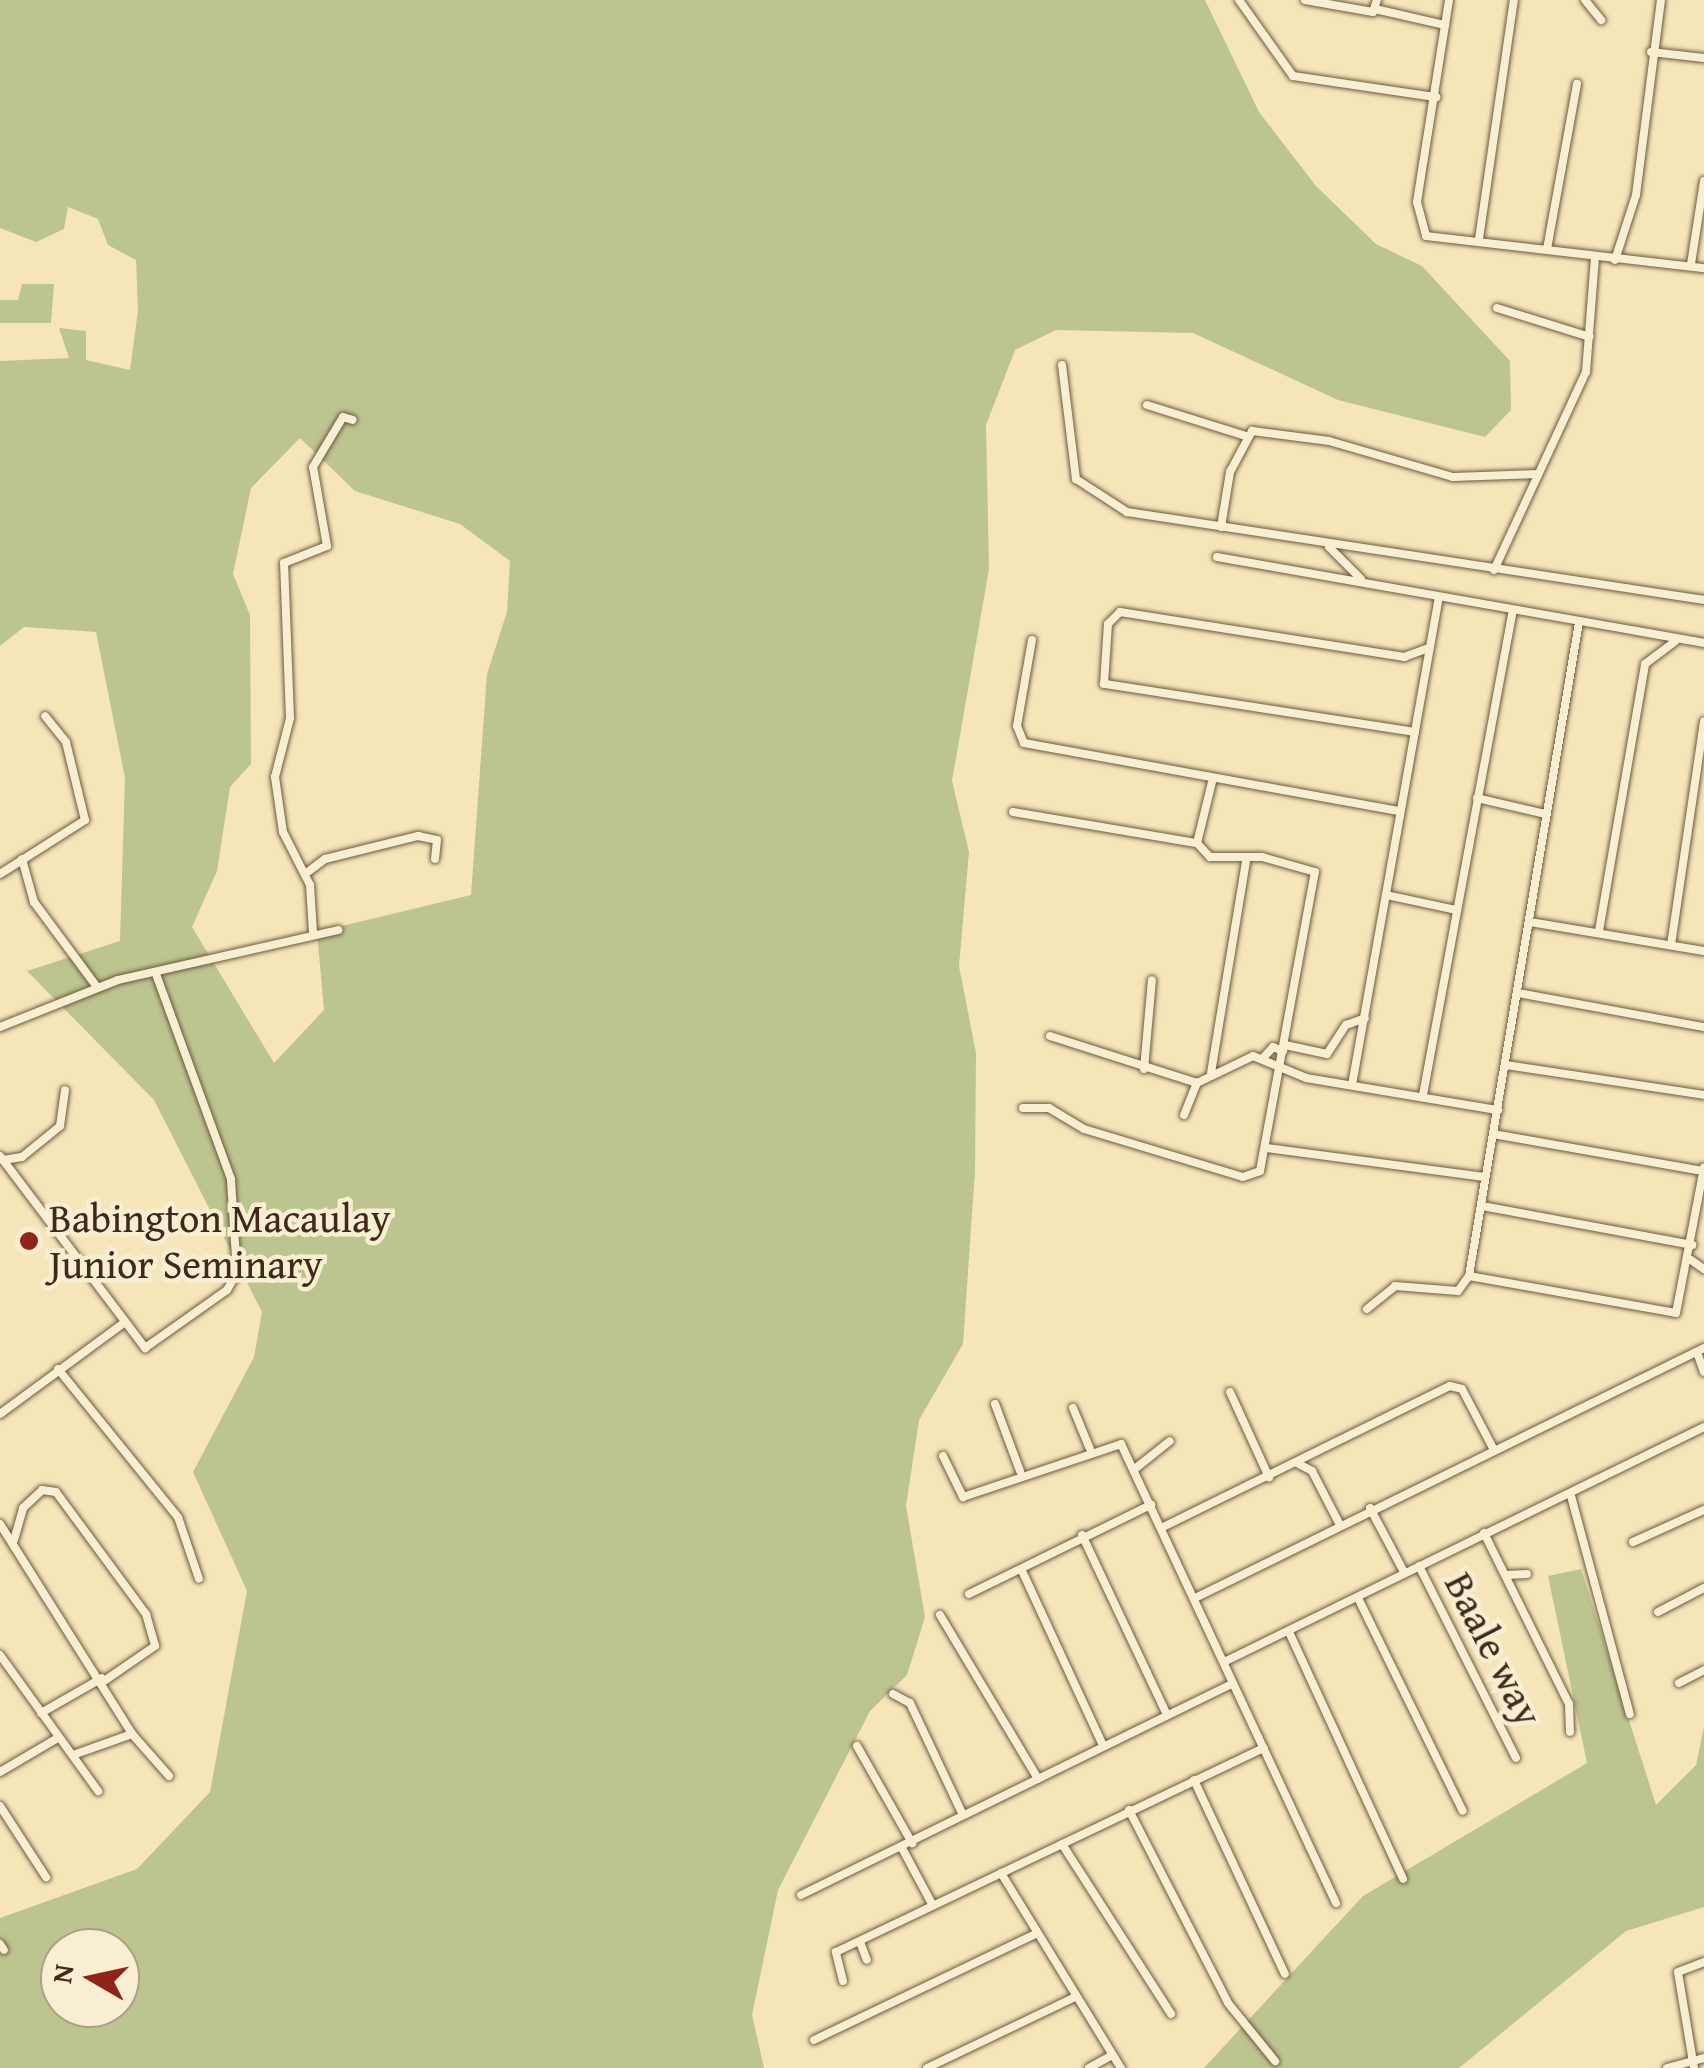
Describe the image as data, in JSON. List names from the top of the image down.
{
  "streets": {
    "street": ["Baale way"]
  },
  "places": ["Babington Macaulay Junior Seminary"],
  "north": "left"
}
